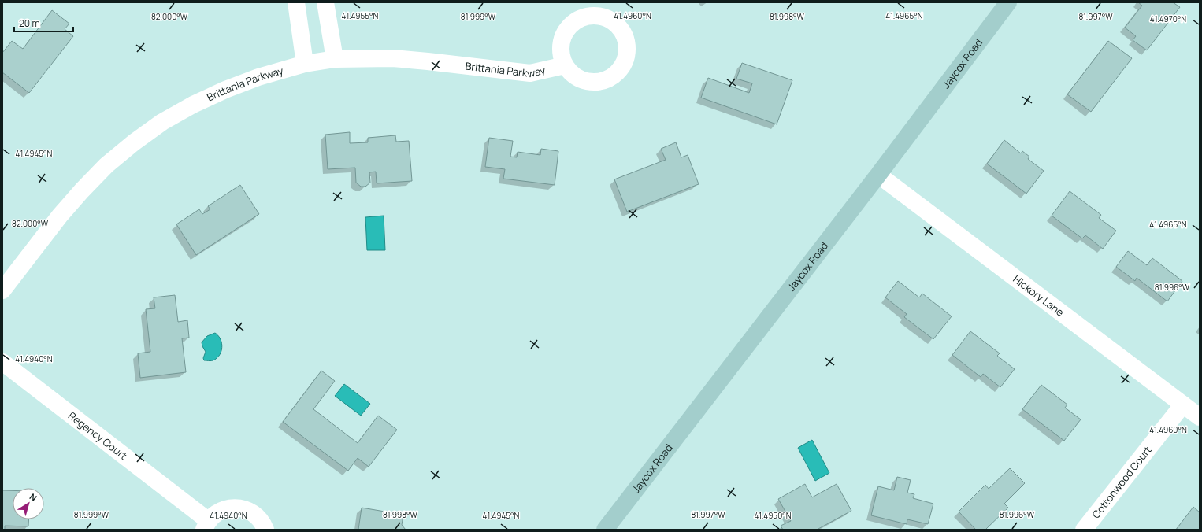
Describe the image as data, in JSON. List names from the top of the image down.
{
  "streets": {
    "street": [
      "Jaycox Road",
      "Brittania Parkway",
      "Hickory Lane",
      "Regency Court",
      "Cottonwood Court"
    ]
  },
  "crossings": [
    ["Jaycox Road", "Hickory Lane"],
    ["Hickory Lane", "Cottonwood Court"]
  ],
  "scale_bar": "20 m",
  "north": "top right",
  "coordinates": [
    "41.4955°N",
    "41.4960°N",
    "41.4965°N",
    "82.000°W",
    "81.999°W",
    "81.998°W",
    "81.997°W",
    "41.4970°N",
    "41.4945°N",
    "81.996°W",
    "41.4940°N",
    "41.4950°N"
  ]
}
